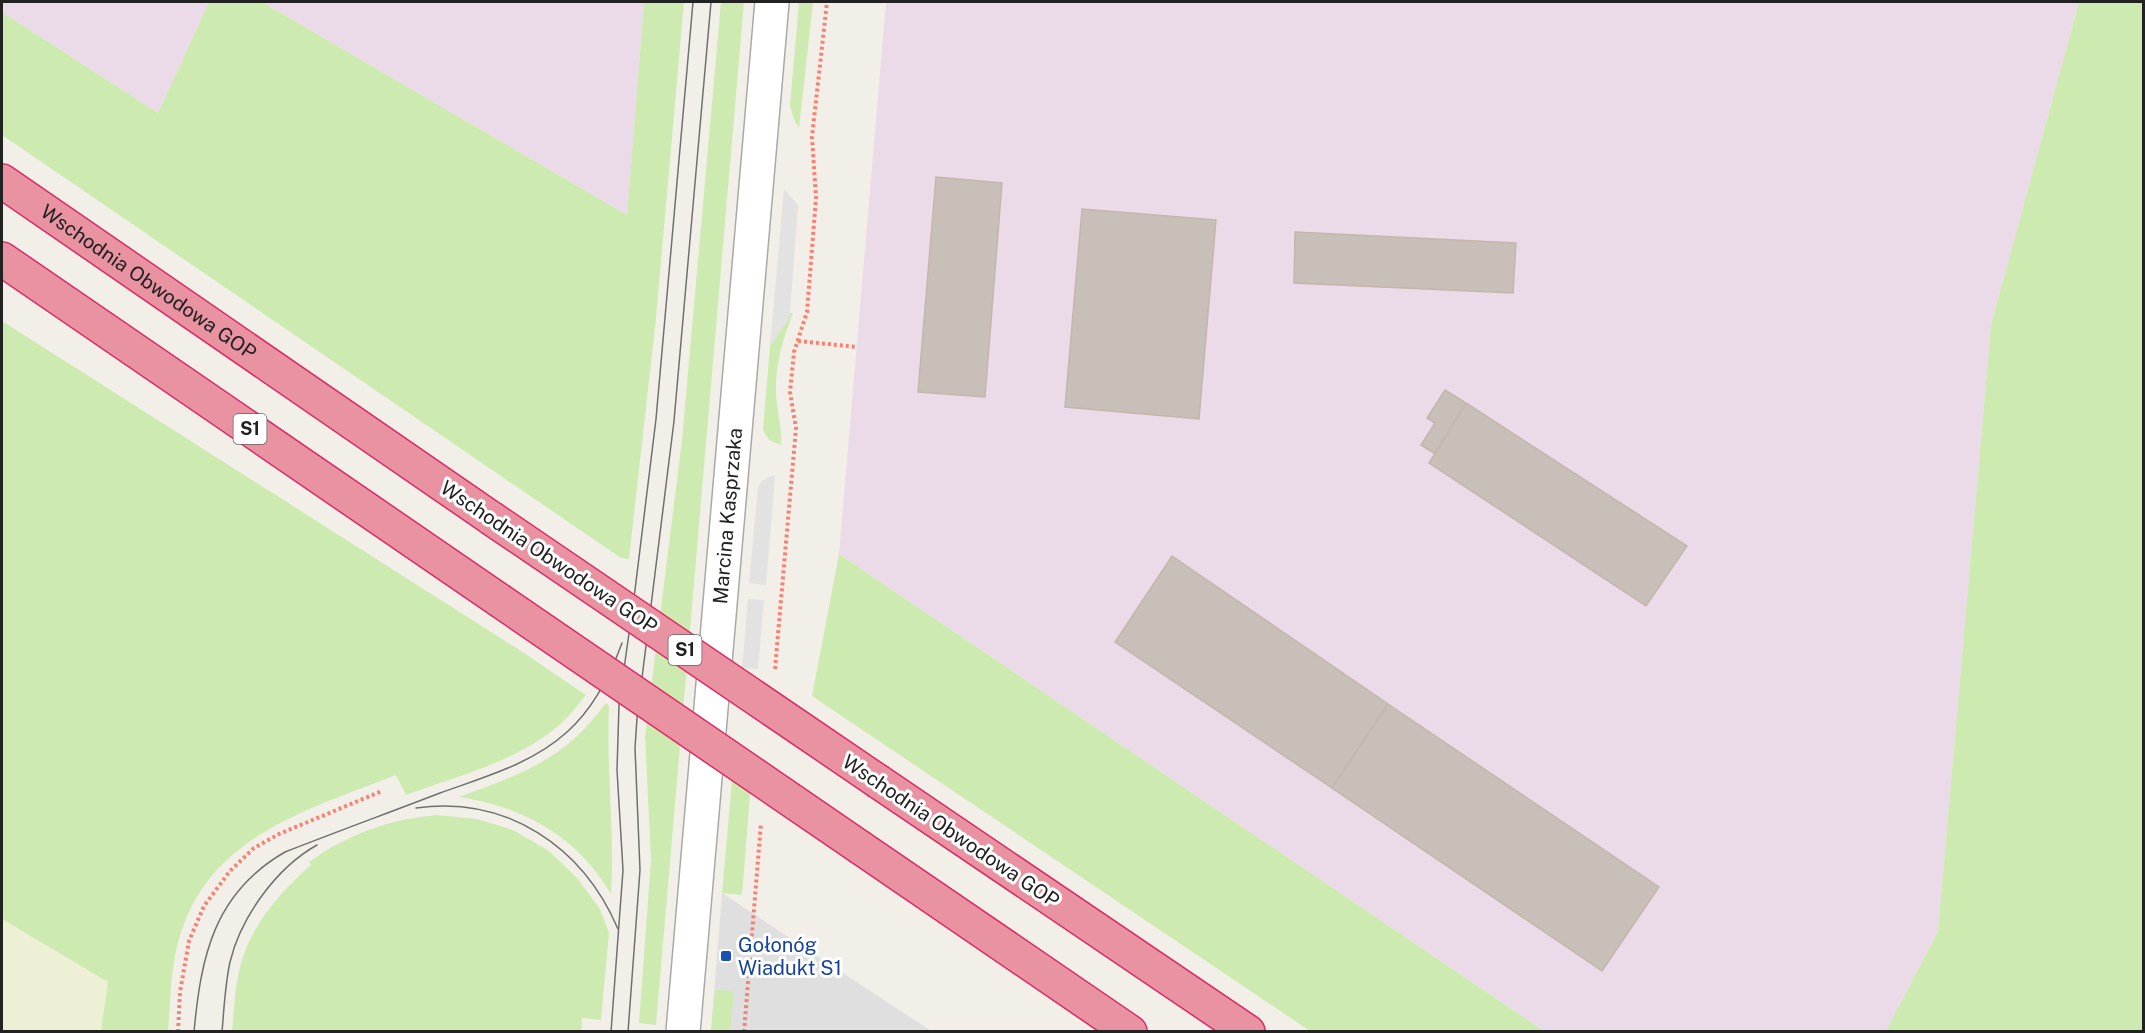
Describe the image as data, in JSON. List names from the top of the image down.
{
  "streets": {
    "highway": ["Wschodnia Obwodowa GOP", "S1"],
    "street": ["Marcina Kasprzaka"]
  },
  "places": {
    "transit": ["Gołonóg Wiadukt S1"]
  }
}
